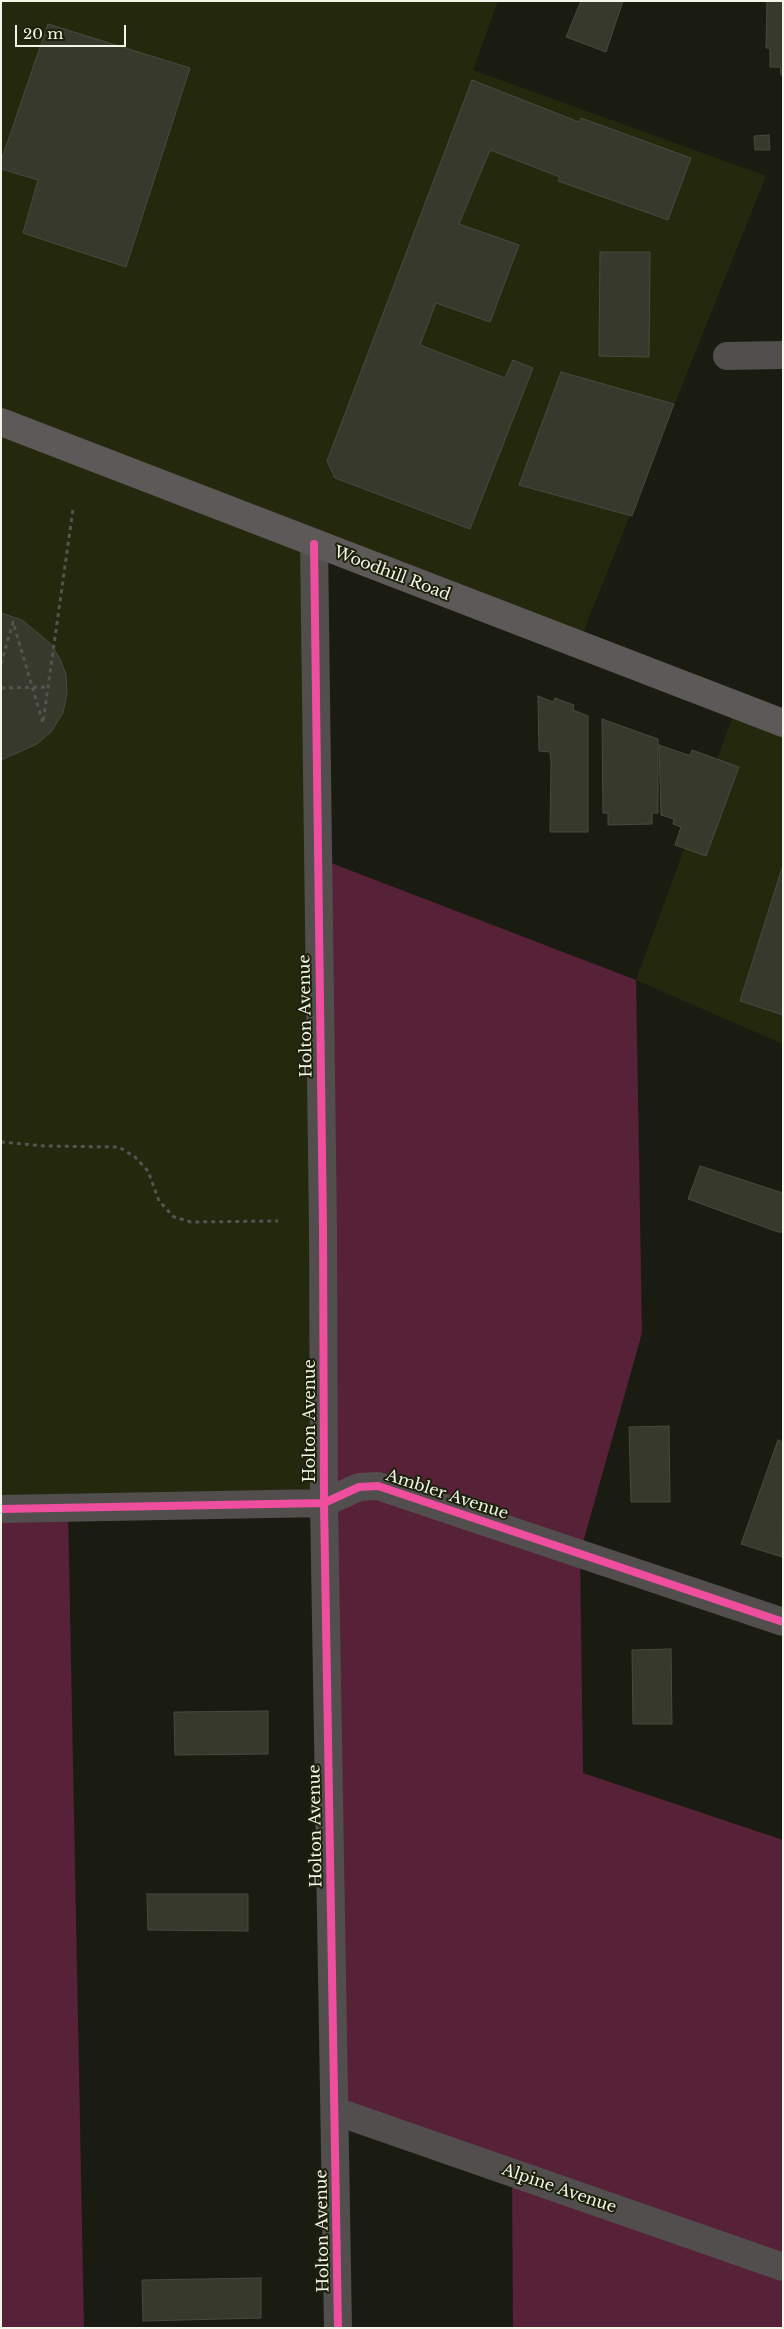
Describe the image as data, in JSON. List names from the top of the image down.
{
  "streets": {
    "main road": ["Woodhill Road"],
    "street": ["Holton Avenue", "Ambler Avenue", "Alpine Avenue"]
  },
  "crossings": [
    ["Woodhill Road", "Holton Avenue"],
    ["Holton Avenue", "Ambler Avenue"],
    ["Holton Avenue", "Alpine Avenue"]
  ],
  "scale_bar": "20 m"
}
